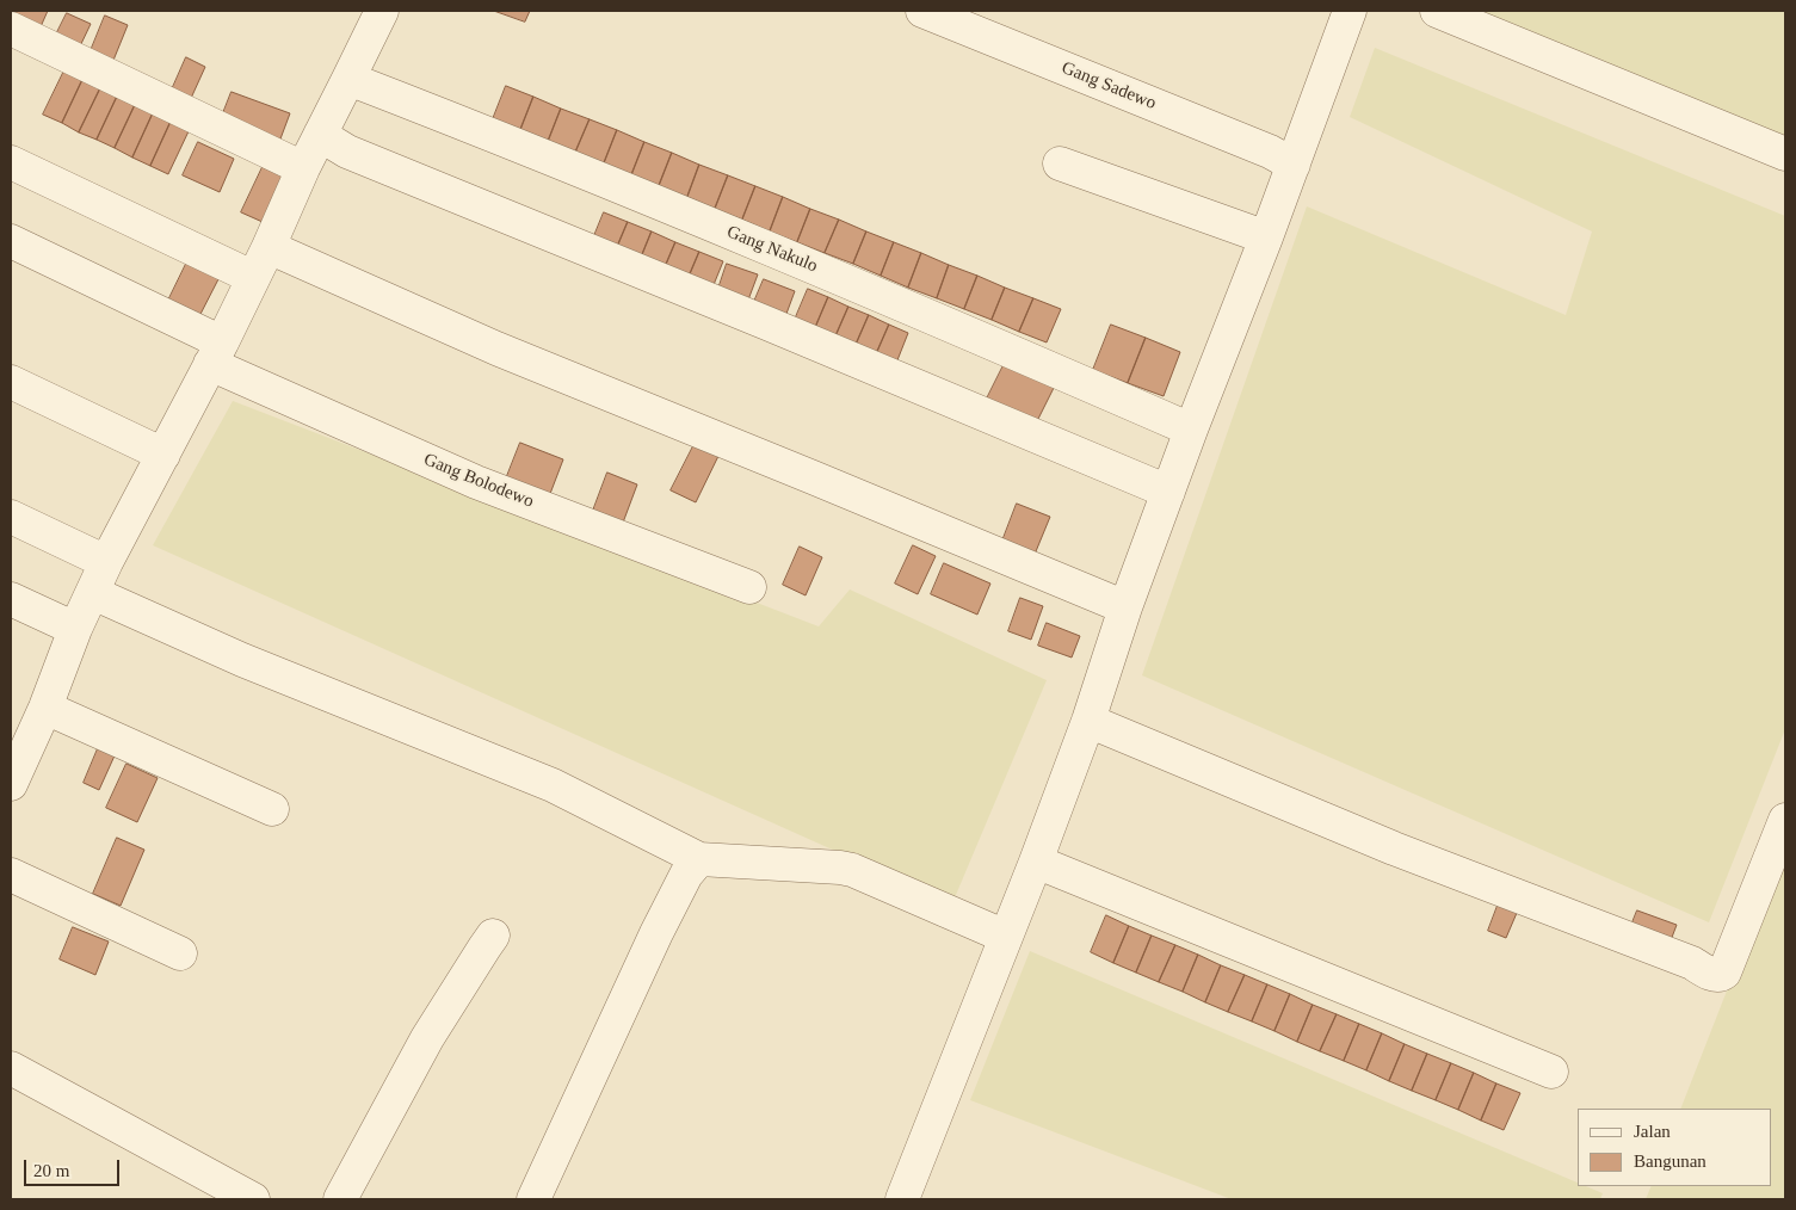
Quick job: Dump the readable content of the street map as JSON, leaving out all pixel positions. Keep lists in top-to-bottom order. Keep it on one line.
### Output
{"streets":{"street":["Gang Sadewo","Gang Nakulo","Gang Bolodewo"]},"legend":["Jalan","Bangunan"],"scale_bar":"20 m"}
